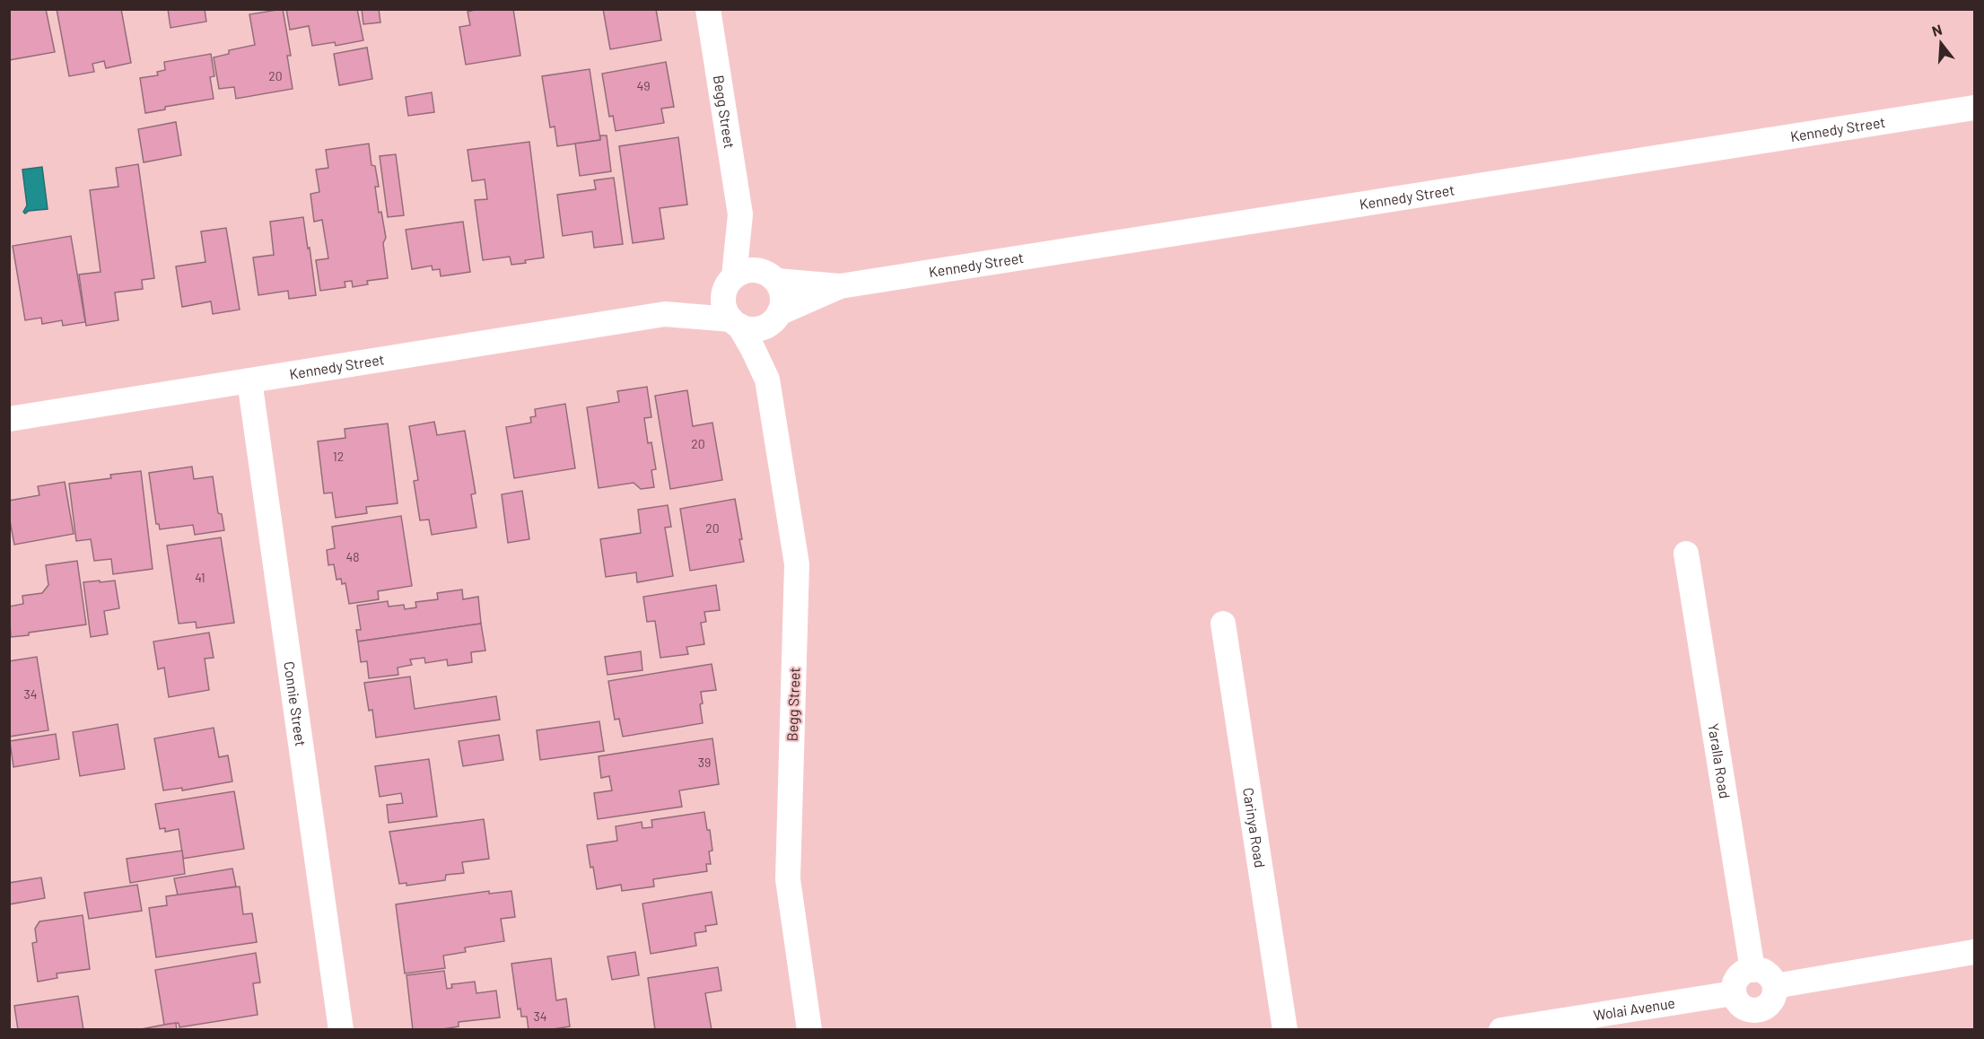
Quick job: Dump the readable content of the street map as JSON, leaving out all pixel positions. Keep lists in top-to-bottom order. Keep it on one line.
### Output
{"streets":{"street":["Begg Street","Kennedy Street","Connie Street","Yaralla Road","Carinya Road","Wolai Avenue"]},"crossings":[["Begg Street","Kennedy Street"],["Kennedy Street","Connie Street"],["Yaralla Road","Wolai Avenue"]],"house_numbers":["20","49","20","12","20","48","41","34","39","34"],"north":"top"}
